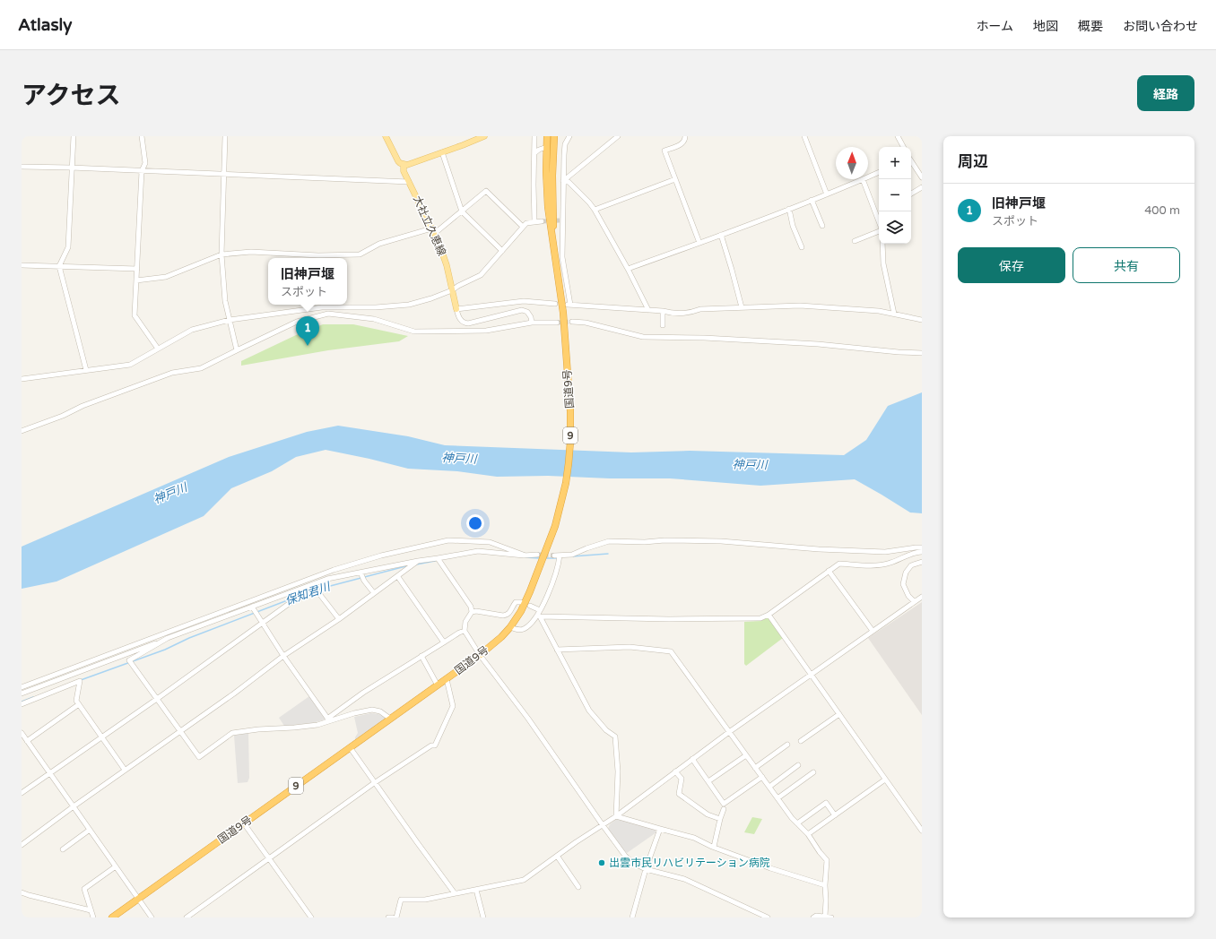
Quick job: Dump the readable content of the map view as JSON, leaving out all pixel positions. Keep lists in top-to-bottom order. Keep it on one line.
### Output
{"streets":{"highway":["国道9号","9"],"main road":["大社立久恵線"]},"water":["神戸川","保知君川"],"places":["出雲市民リハビリテーション病院"],"north":"top","page":{"header":"Atlasly","nav":["ホーム","地図","概要","お問い合わせ"],"title":"アクセス","buttons":["経路",["保存","共有"]],"heading":"周辺","map_buttons":["+","−"],"list":[{"mark":"1","name":"旧神戸堰","note":"スポット","value":"400 m"}],"popup":["旧神戸堰","スポット"],"pins":"1"}}
